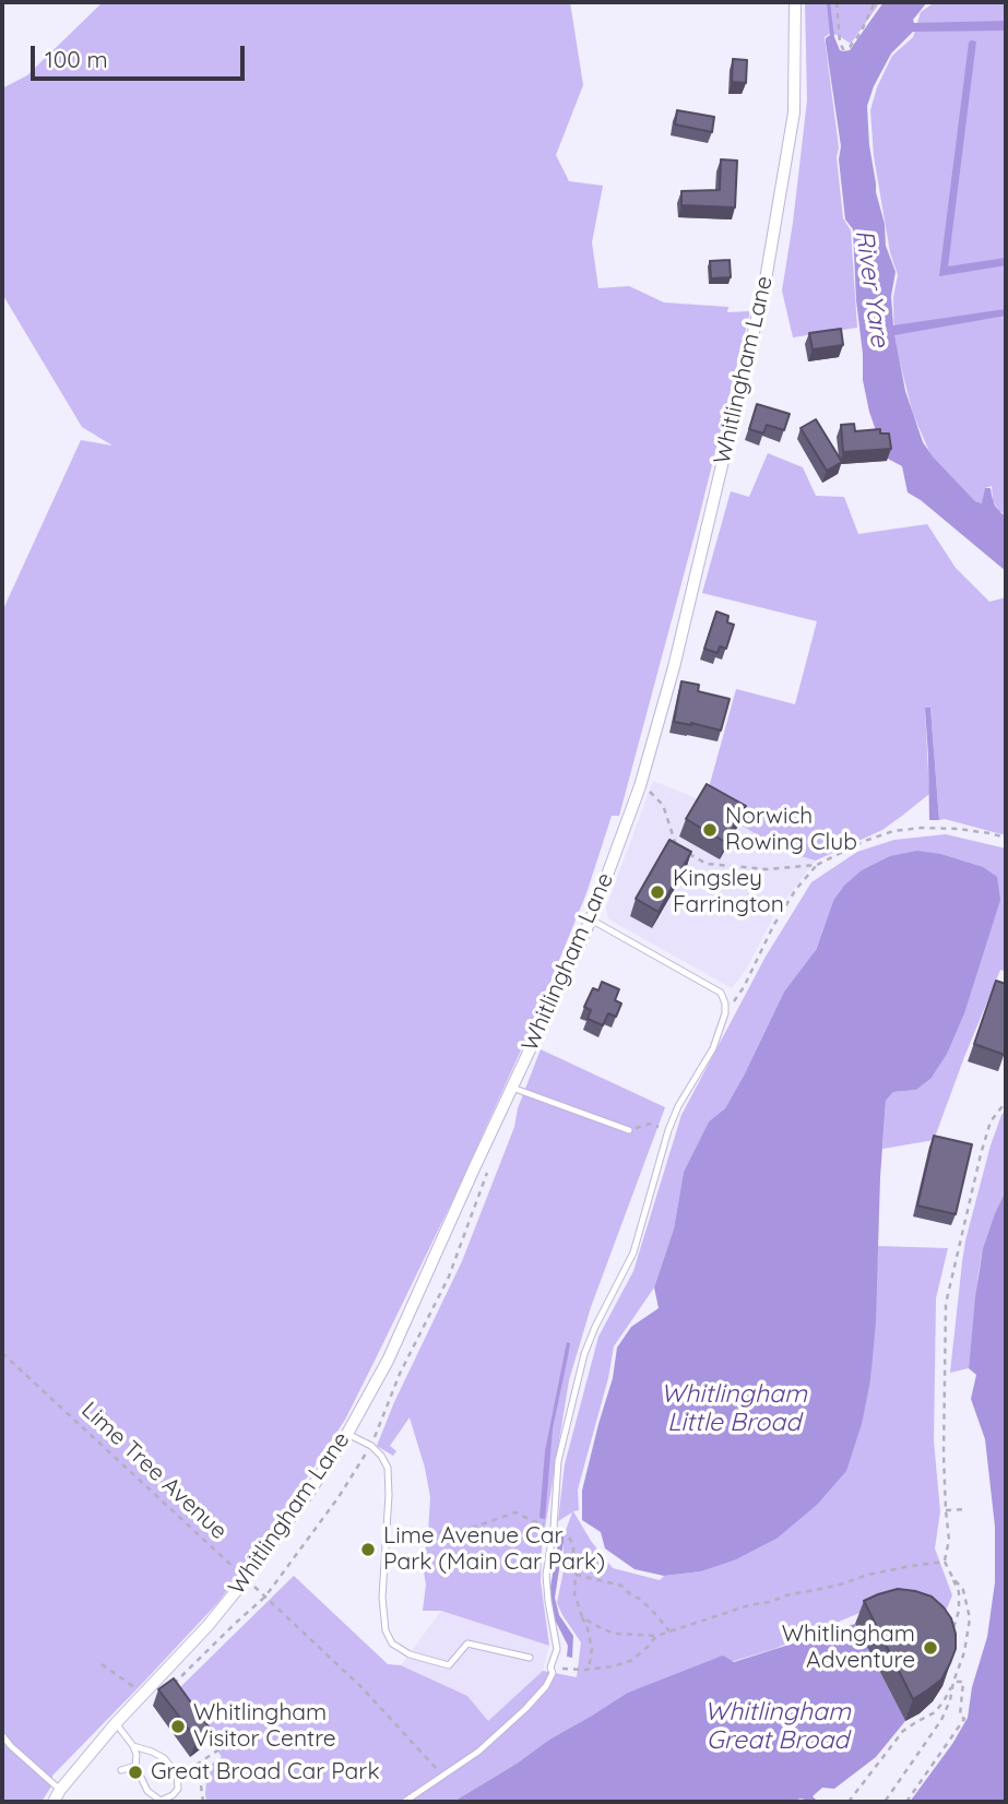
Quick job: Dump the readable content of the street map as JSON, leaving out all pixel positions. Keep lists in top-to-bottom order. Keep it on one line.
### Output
{"streets":{"street":["Whitlingham Lane"],"path":["Lime Tree Avenue"]},"crossings":[["Whitlingham Lane","Lime Tree Avenue"]],"water":["River Yare","Whitlingham Little Broad","Whitlingham Great Broad"],"places":["Norwich Rowing Club","Kingsley Farrington","Lime Avenue Car Park (Main Car Park)","Whitlingham Adventure","Whitlingham Visitor Centre","Great Broad Car Park"],"scale_bar":"100 m"}
